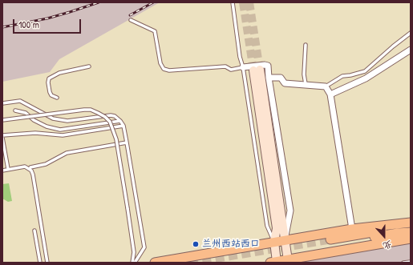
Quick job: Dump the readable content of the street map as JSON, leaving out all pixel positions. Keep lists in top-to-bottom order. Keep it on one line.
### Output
{"places":["兰州西站西口"],"scale_bar":"100 m","north":"bottom"}
